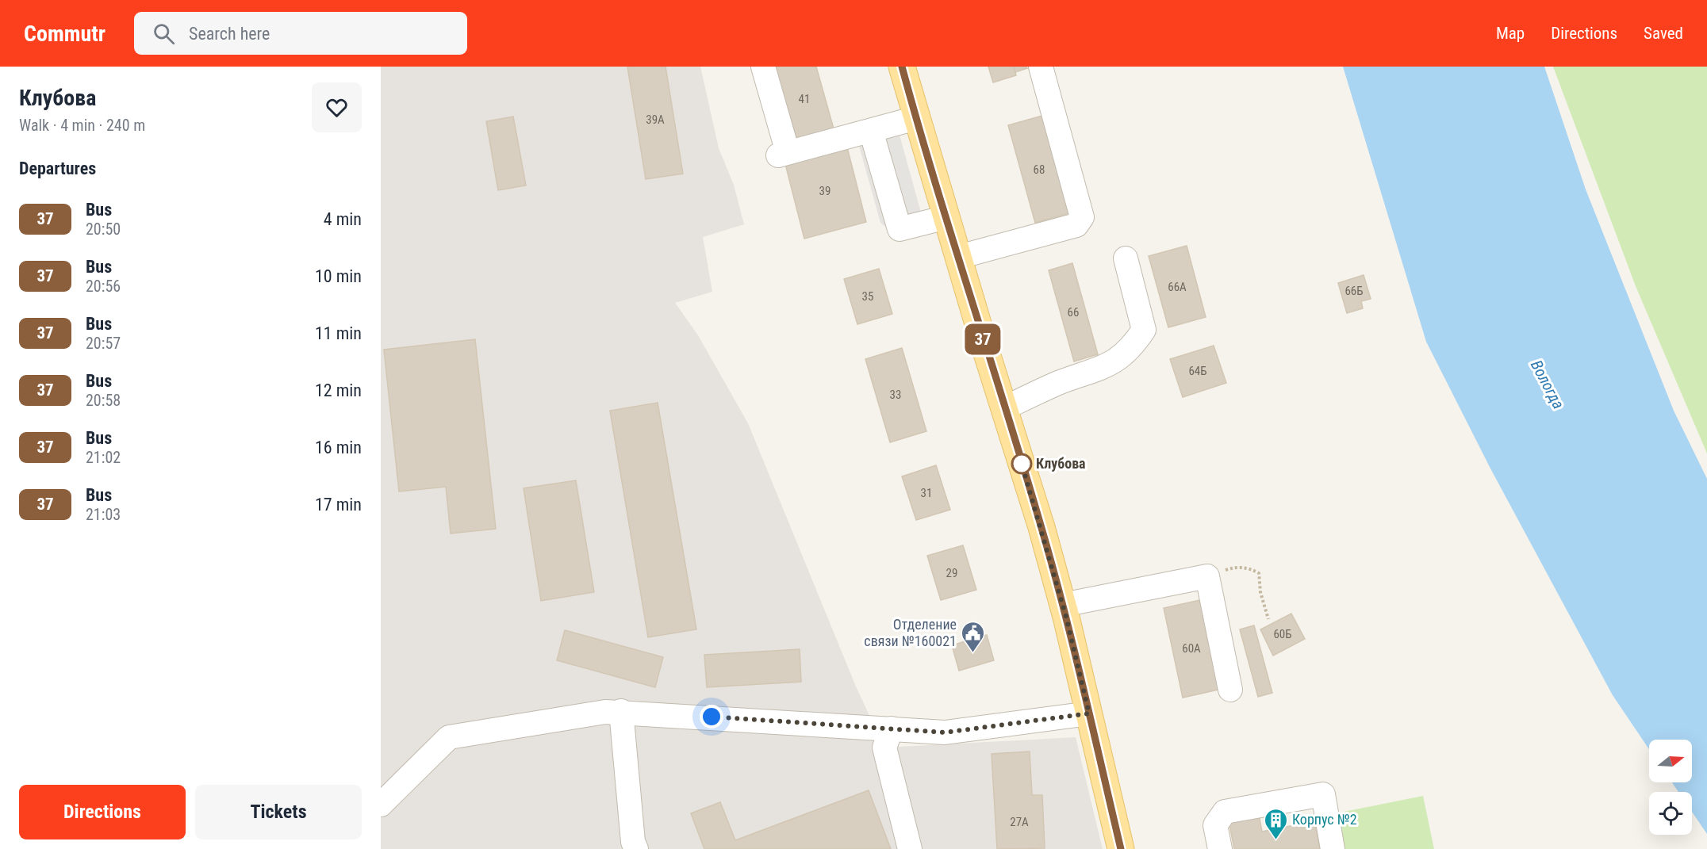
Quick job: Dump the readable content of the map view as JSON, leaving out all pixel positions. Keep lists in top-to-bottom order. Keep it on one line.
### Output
{"water":["Вологда"],"places":{"other":["Клубова"],"public building":["Отделение связи №160021"],"building":["Корпус №2"]},"lines":["bus line 37"],"house_numbers":["41","39А","68","39","66А","66Б","35","66","64Б","33","31","29","60Б","60А","27А"],"north":"right","page":{"header":"Commutr","search":"Search here","nav":["Map","Directions","Saved"],"heading":[["Клубова","Walk · 4 min · 240 m"],"Departures"],"on_map":"37","list":[{"mark":"37","name":"Bus","note":"20:50","value":"4 min"},{"mark":"37","name":"Bus","note":"20:56","value":"10 min"},{"mark":"37","name":"Bus","note":"20:57","value":"11 min"},{"mark":"37","name":"Bus","note":"20:58","value":"12 min"},{"mark":"37","name":"Bus","note":"21:02","value":"16 min"},{"mark":"37","name":"Bus","note":"21:03","value":"17 min"}],"buttons":["Directions","Tickets"]}}
